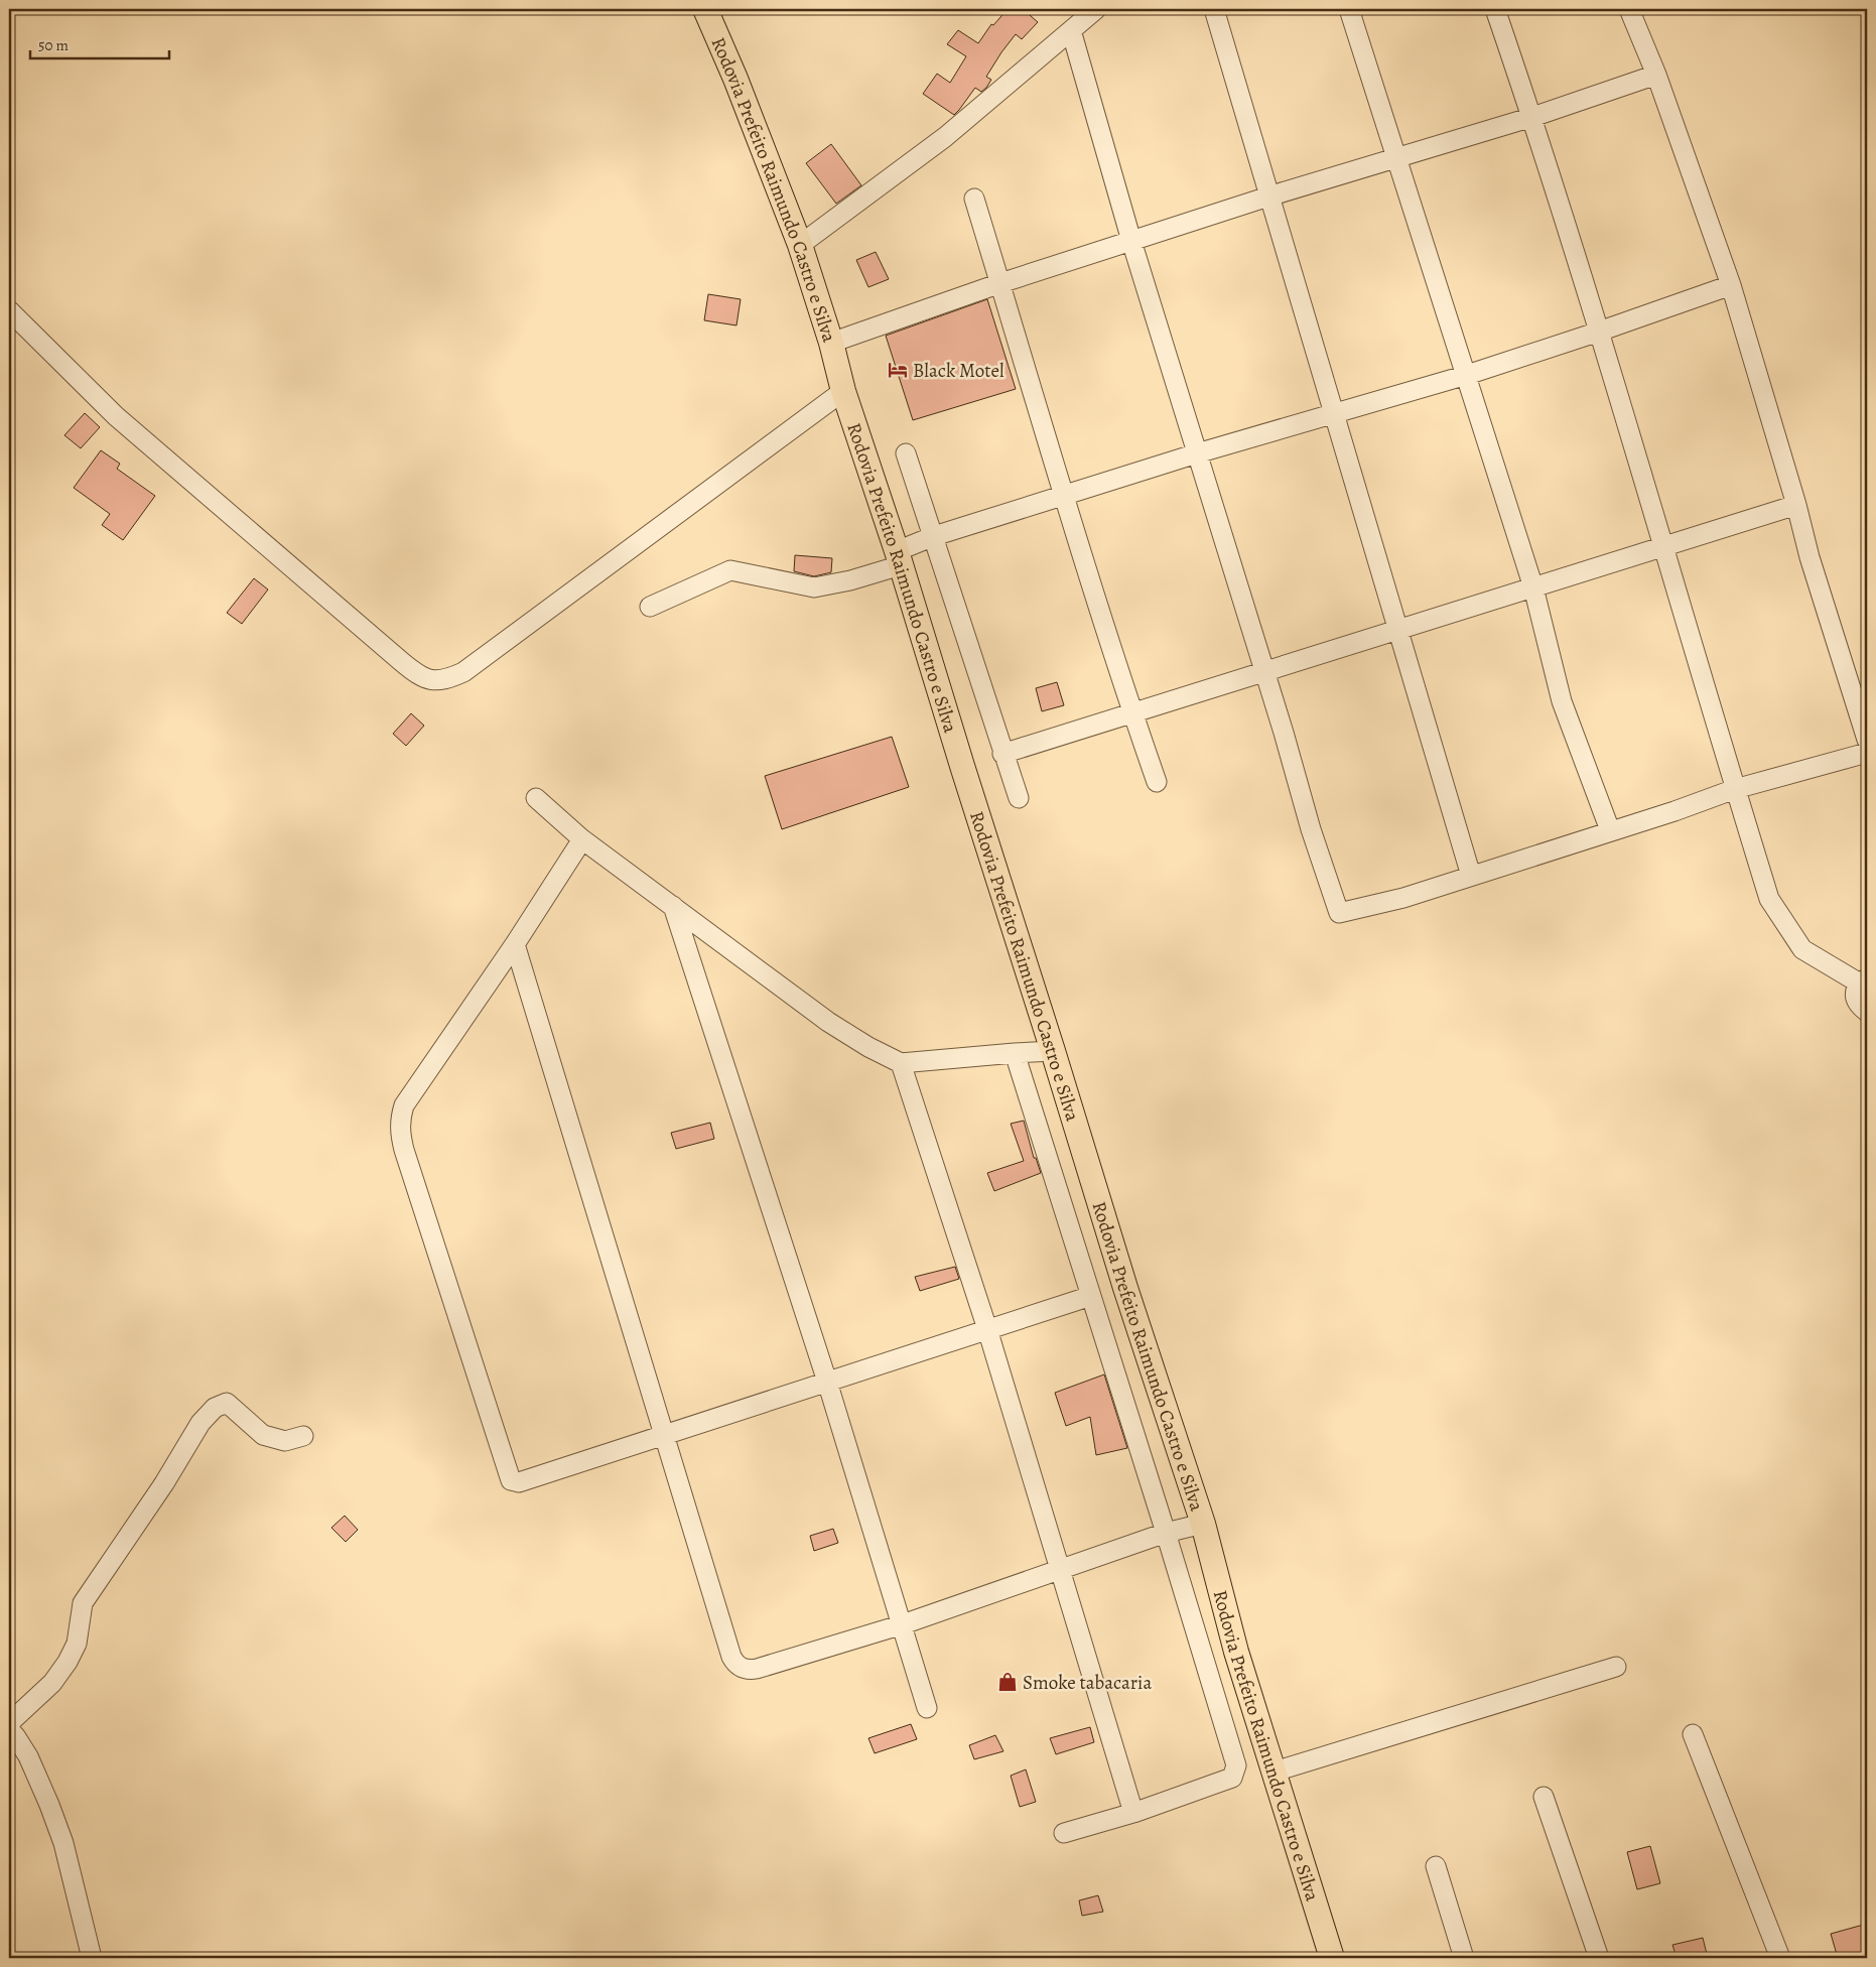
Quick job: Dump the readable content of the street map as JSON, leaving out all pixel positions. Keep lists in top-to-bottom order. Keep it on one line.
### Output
{"streets":{"main road":["Rodovia Prefeito Raimundo Castro e Silva"]},"places":{"hotel":["Black Motel"],"shop":["Smoke tabacaria"]},"scale_bar":"50 m"}
